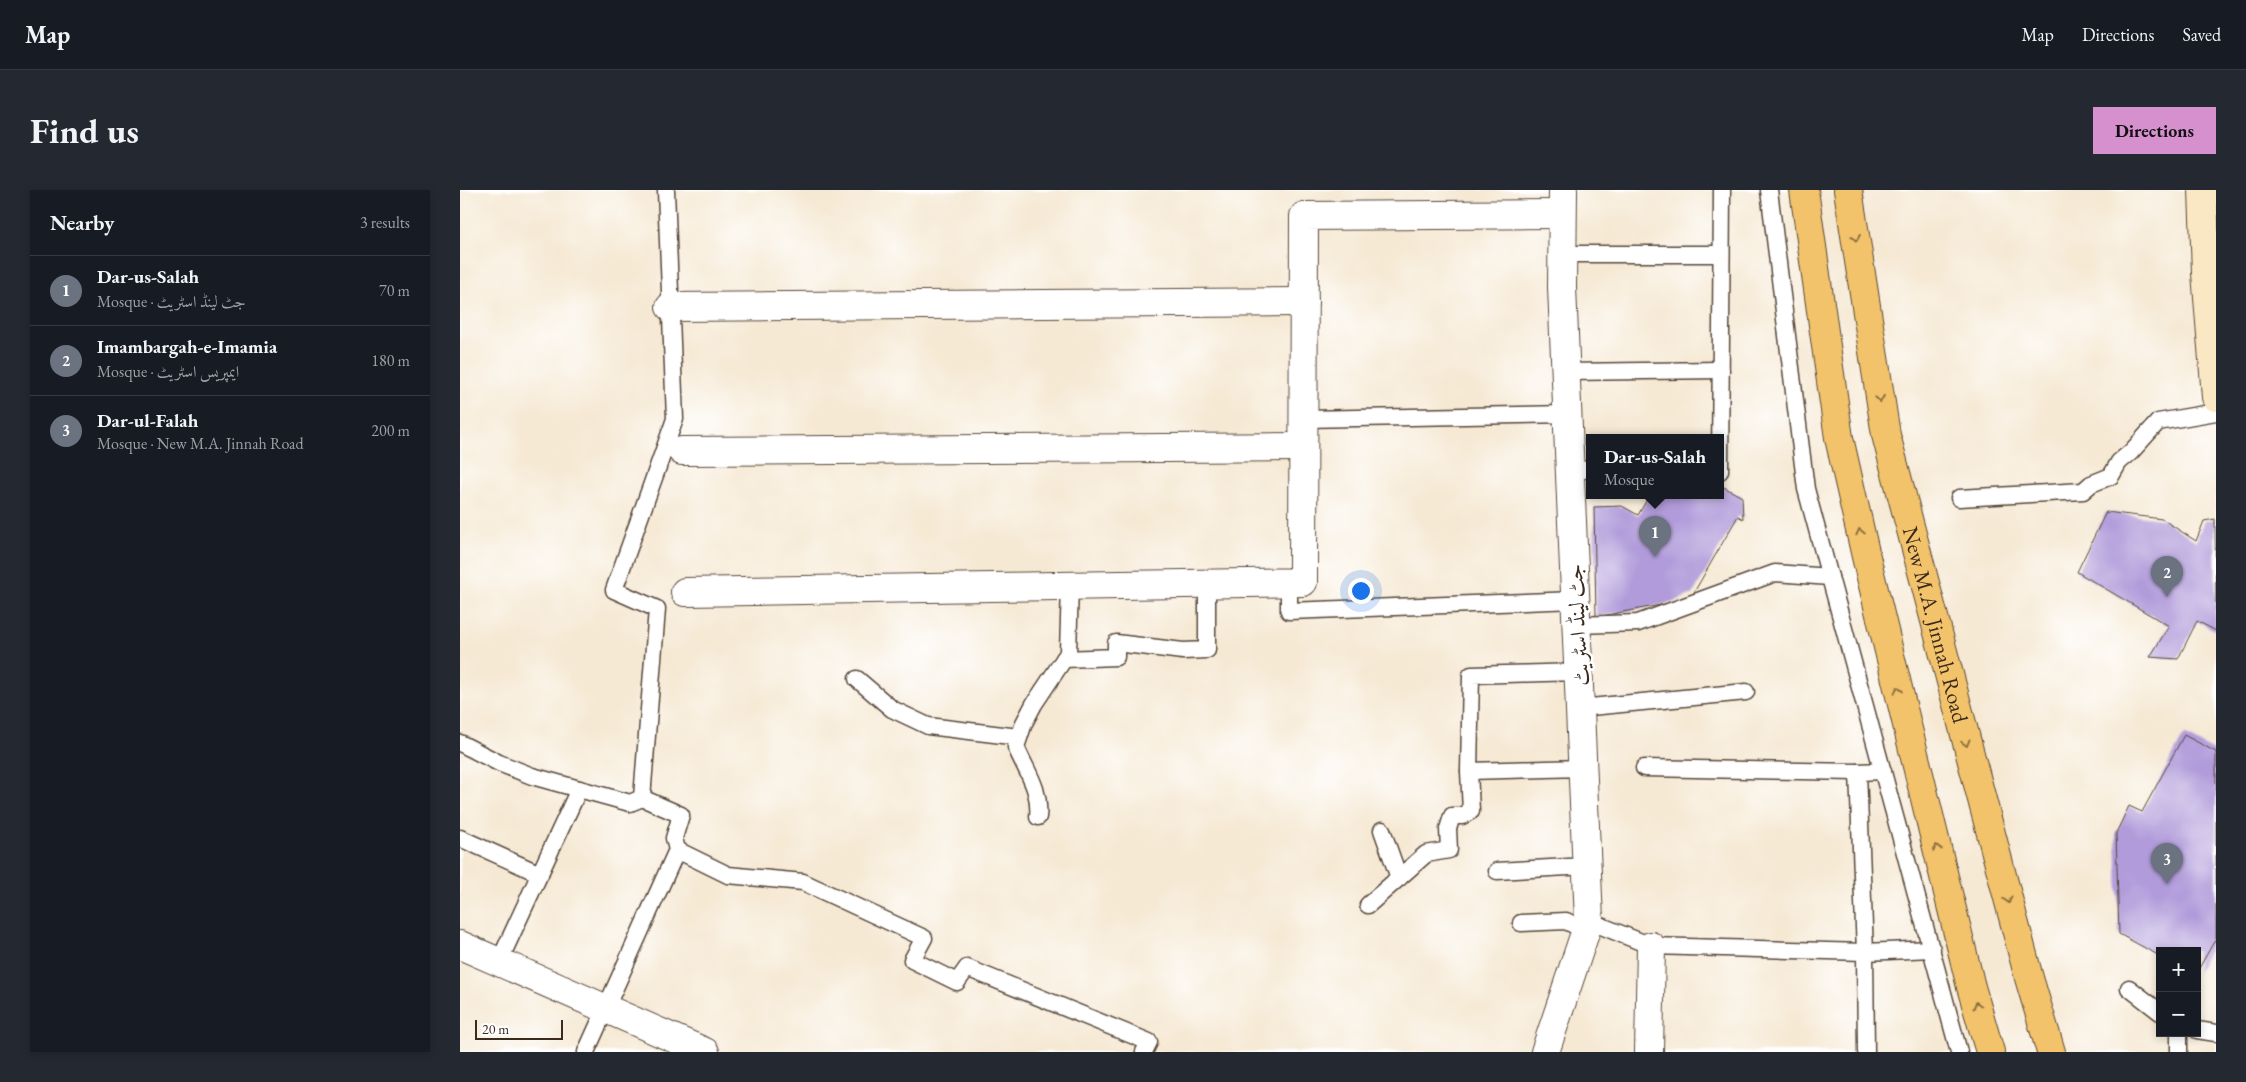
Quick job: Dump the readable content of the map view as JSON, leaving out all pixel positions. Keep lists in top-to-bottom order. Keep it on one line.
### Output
{"streets":{"main road":["New M.A. Jinnah Road"],"street":["جٹ لینڈ اسٹریٹ"]},"scale_bar":"20 m","page":{"header":"Map","nav":["Map","Directions","Saved"],"buttons":"Directions","title":"Find us","heading":["Nearby","3 results"],"list":[{"mark":"1","name":"Dar-us-Salah","note":"Mosque · جٹ لینڈ اسٹریٹ","value":"70 m"},{"mark":"2","name":"Imambargah-e-Imamia","note":"Mosque · ایمپریس اسٹریٹ","value":"180 m"},{"mark":"3","name":"Dar-ul-Falah","note":"Mosque · New M.A. Jinnah Road","value":"200 m"}],"popup":["Dar-us-Salah","Mosque"],"pins":["1","2","3"],"map_buttons":["+","−"],"scale":"20 m"}}
